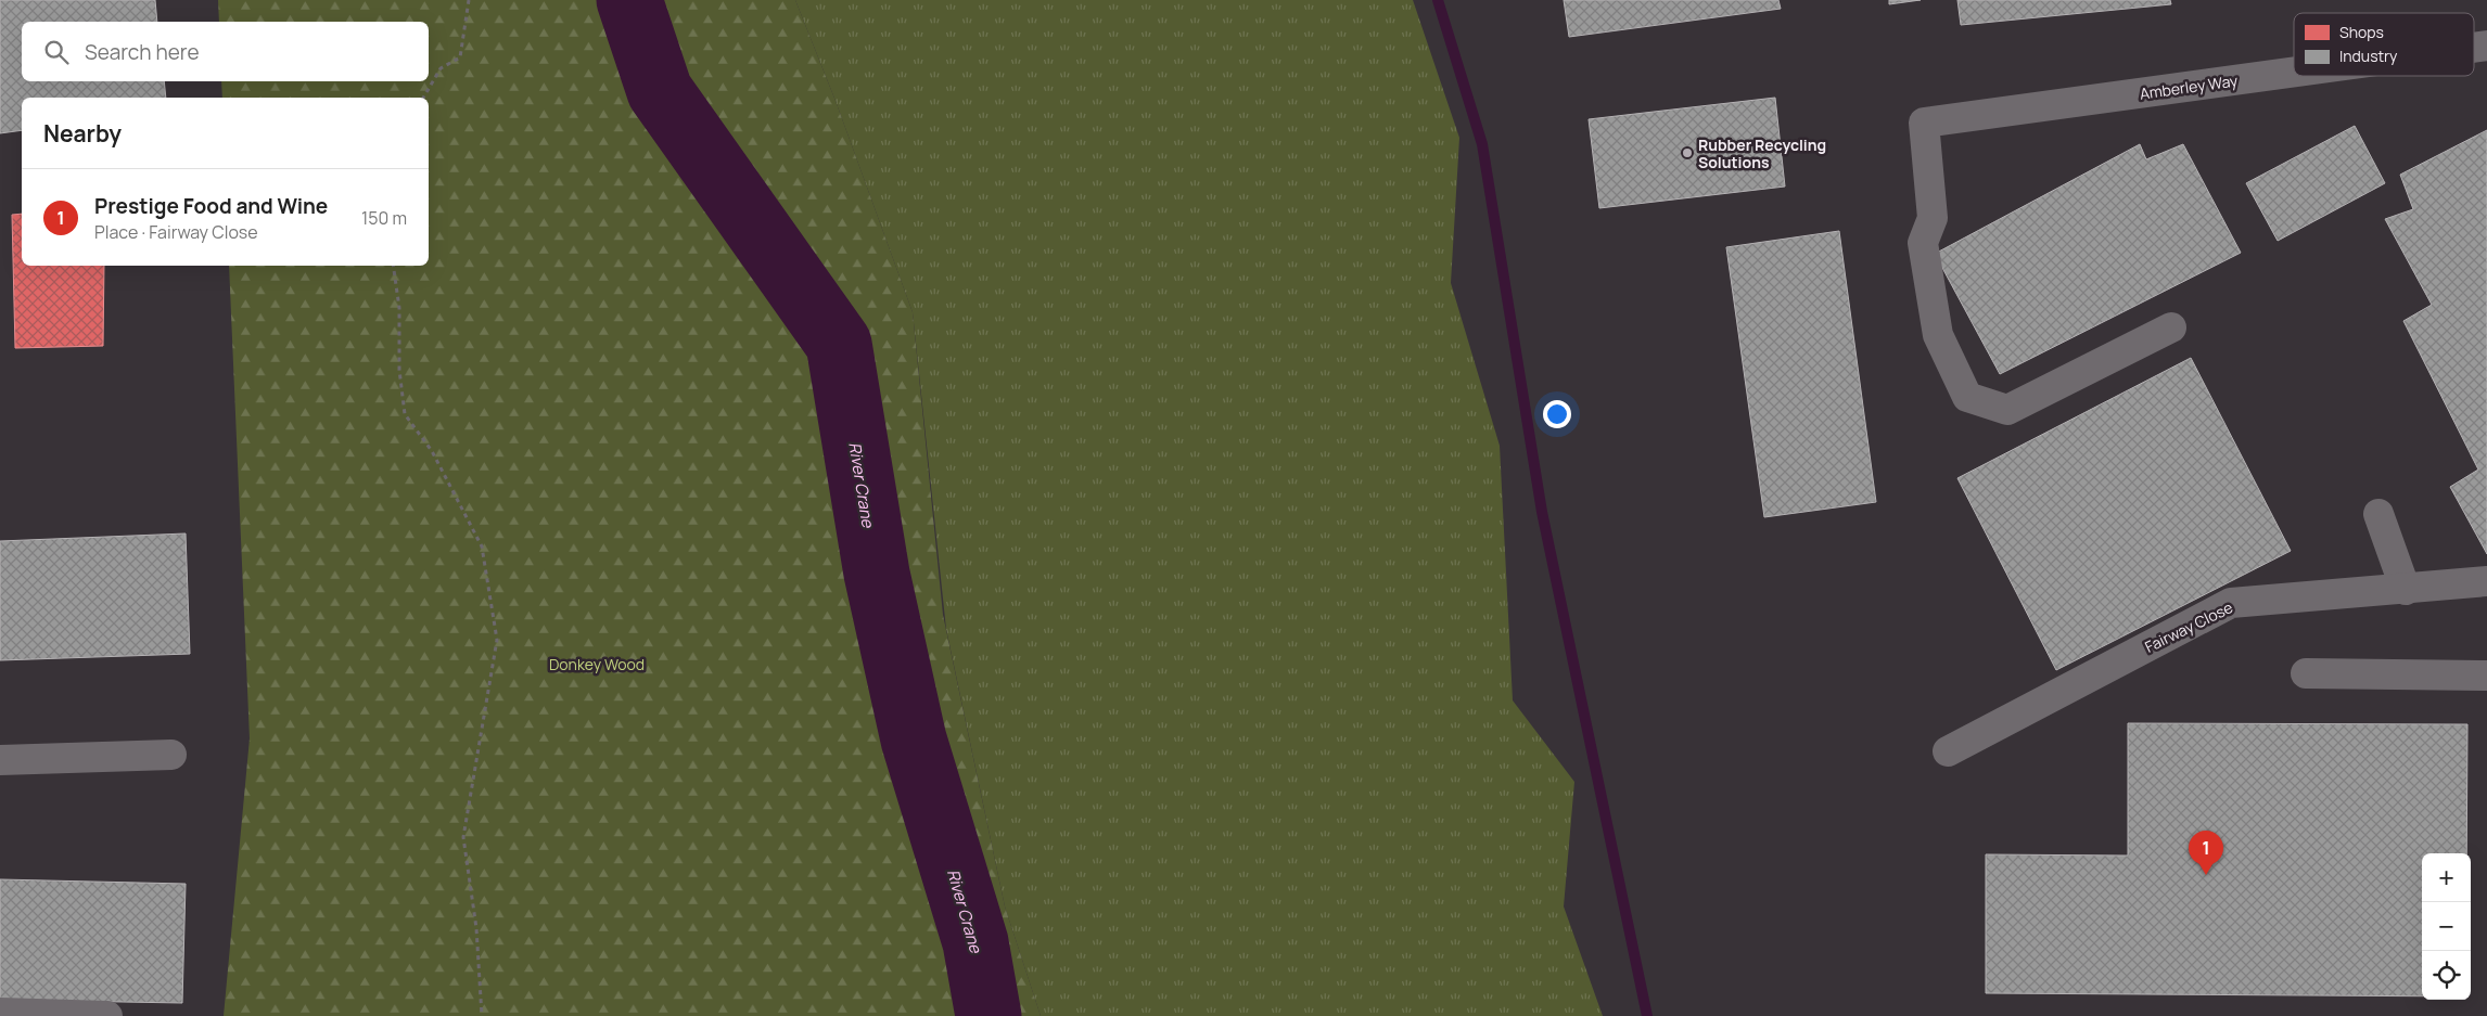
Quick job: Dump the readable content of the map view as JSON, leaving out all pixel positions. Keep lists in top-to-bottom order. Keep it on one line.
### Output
{"streets":{"street":["Amberley Way","Fairway Close"]},"water":["River Crane"],"parks":["Donkey Wood"],"places":["Rubber Recycling Solutions"],"legend":["Shops","Industry"],"page":{"search":"Search here","heading":"Nearby","list":[{"mark":"1","name":"Prestige Food and Wine","note":"Place · Fairway Close","value":"150 m"}],"pins":"1","map_buttons":["+","−"]}}
